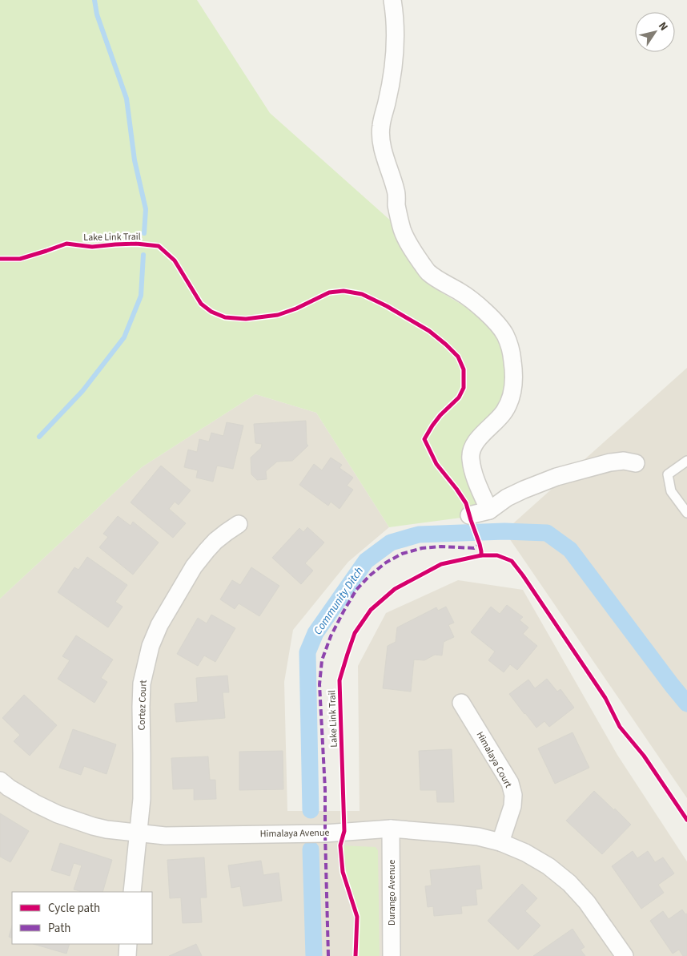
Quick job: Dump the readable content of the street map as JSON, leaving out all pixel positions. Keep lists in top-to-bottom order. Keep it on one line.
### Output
{"streets":{"street":["Cortez Court","Himalaya Court","Himalaya Avenue","Durango Avenue"],"cycle path":["Lake Link Trail"]},"crossings":[["Cortez Court","Himalaya Avenue"],["Himalaya Court","Himalaya Avenue"],["Himalaya Avenue","Durango Avenue"]],"water":["Community Ditch"],"legend":["Cycle path","Path"],"north":"top right"}
